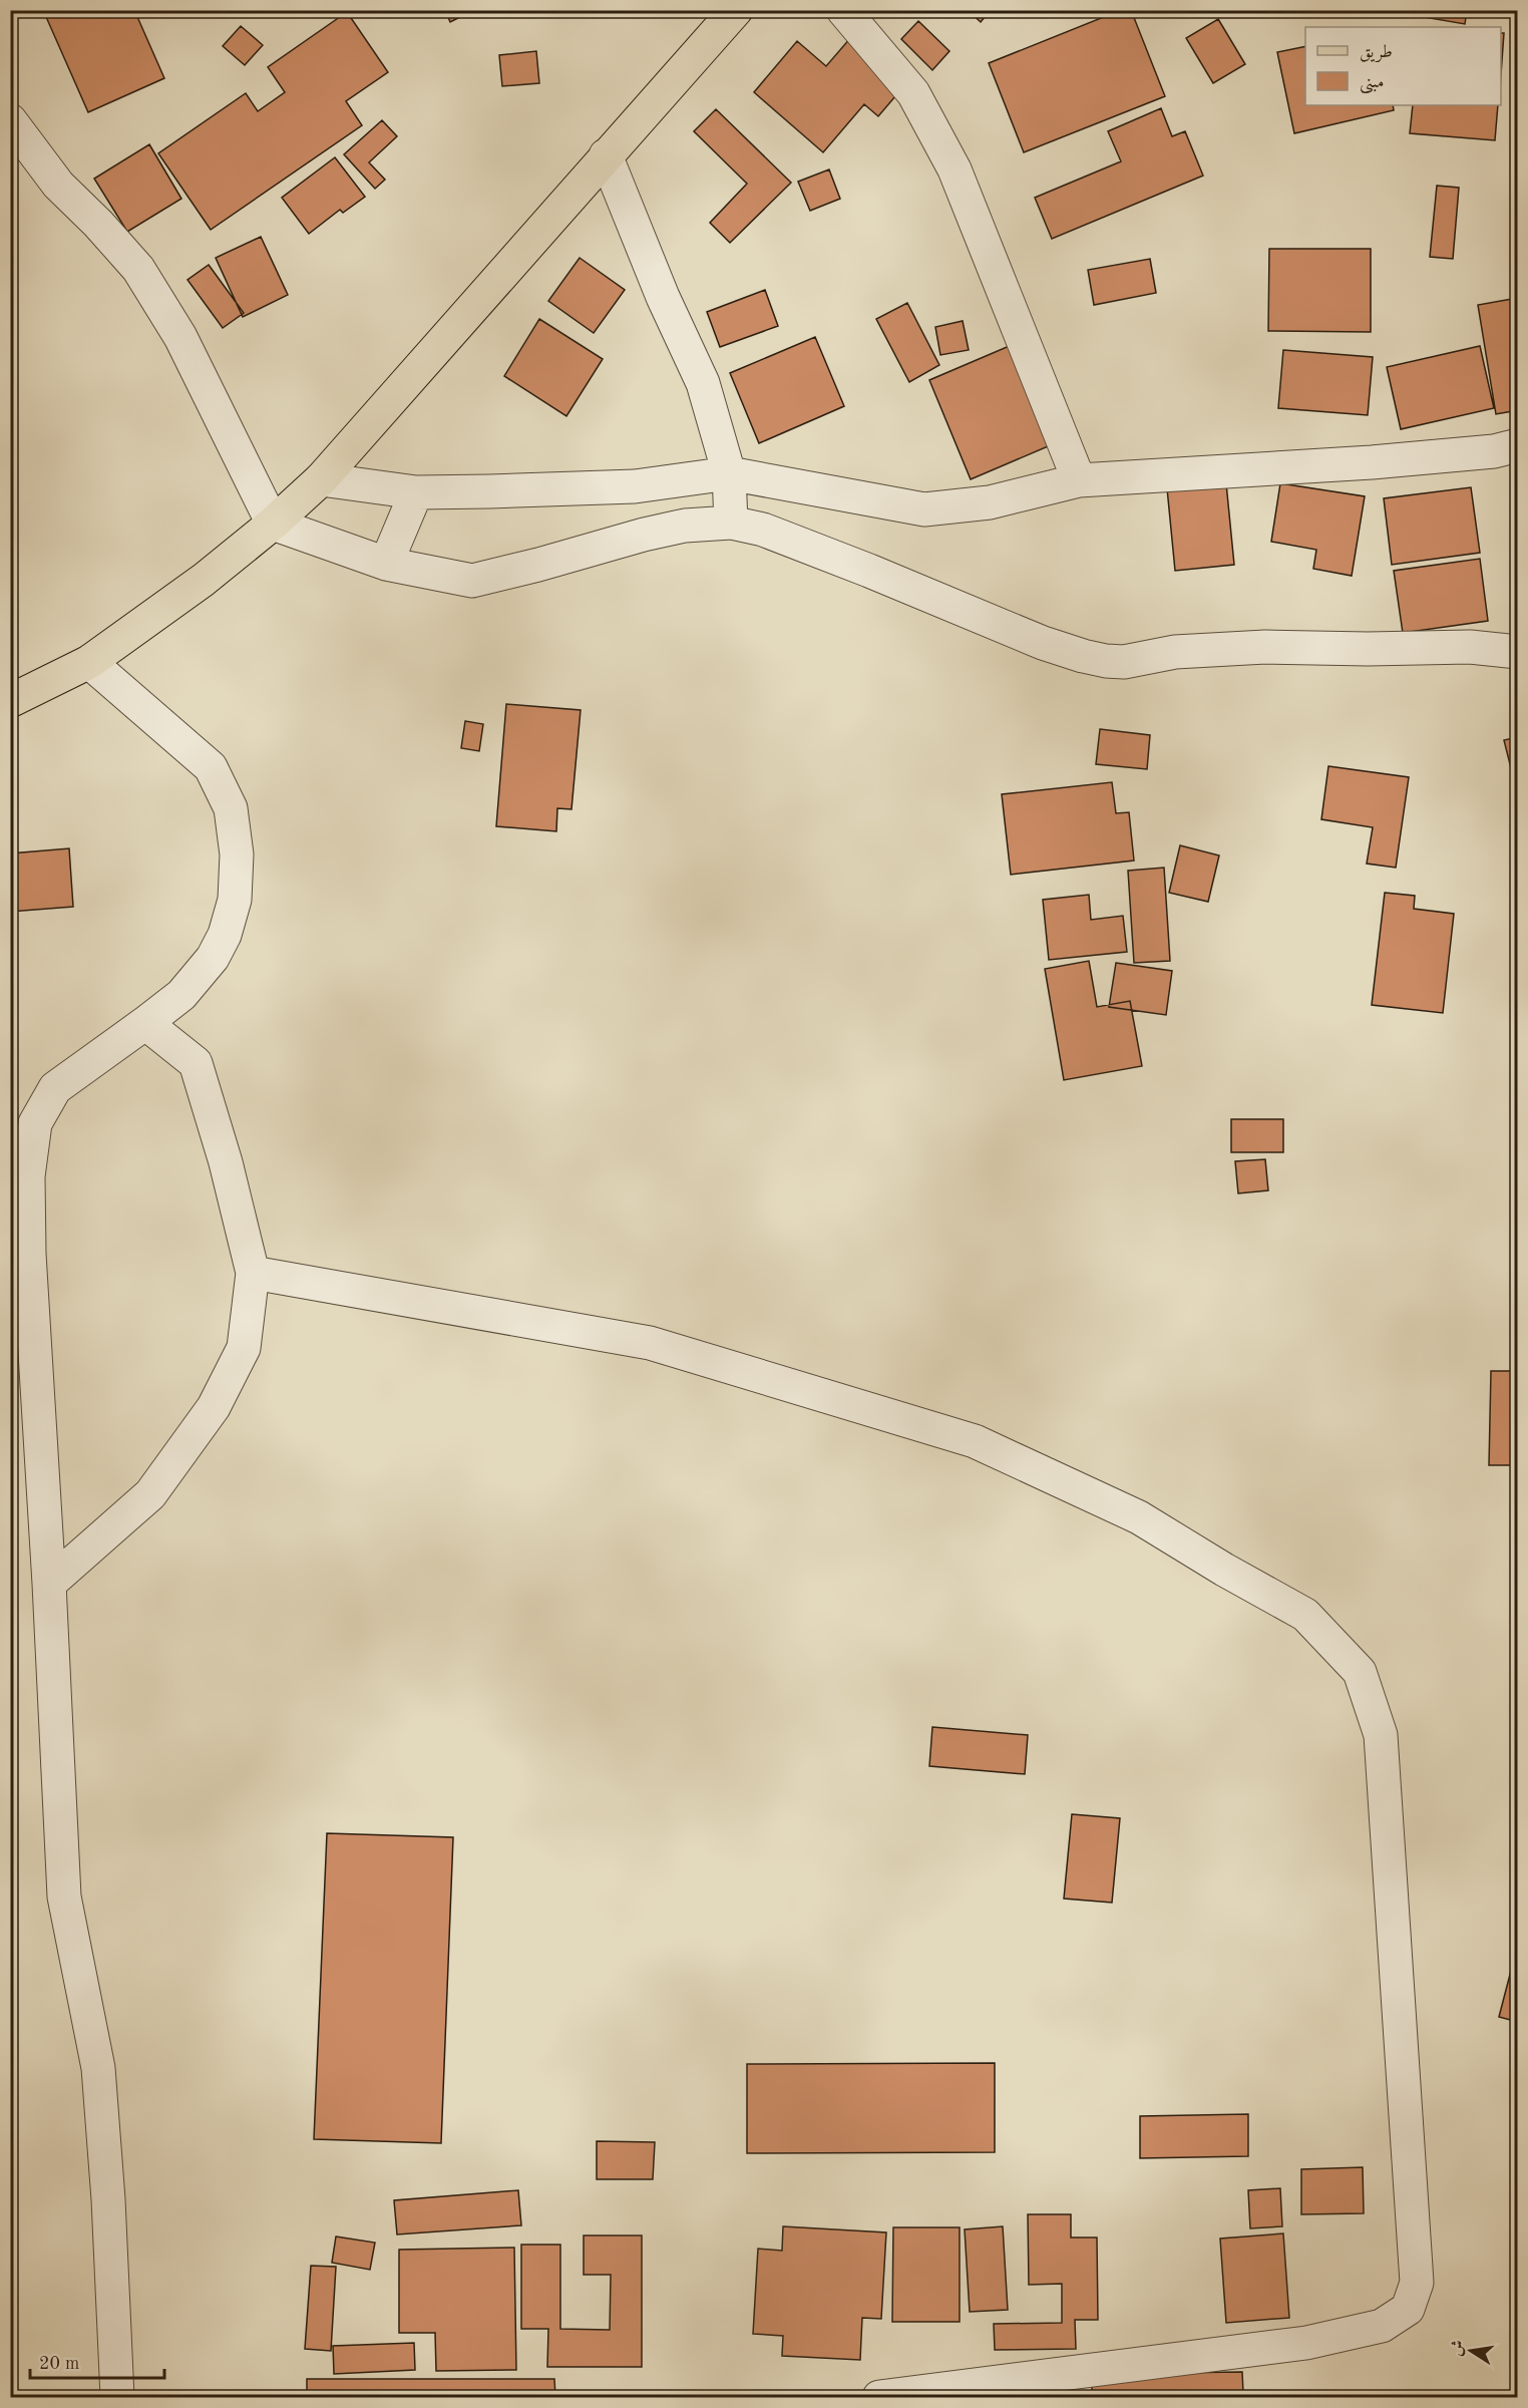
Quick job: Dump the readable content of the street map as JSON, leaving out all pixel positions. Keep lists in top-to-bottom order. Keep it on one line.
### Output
{"legend":["طريق","مبنى"],"scale_bar":"20 m","north":"left"}
